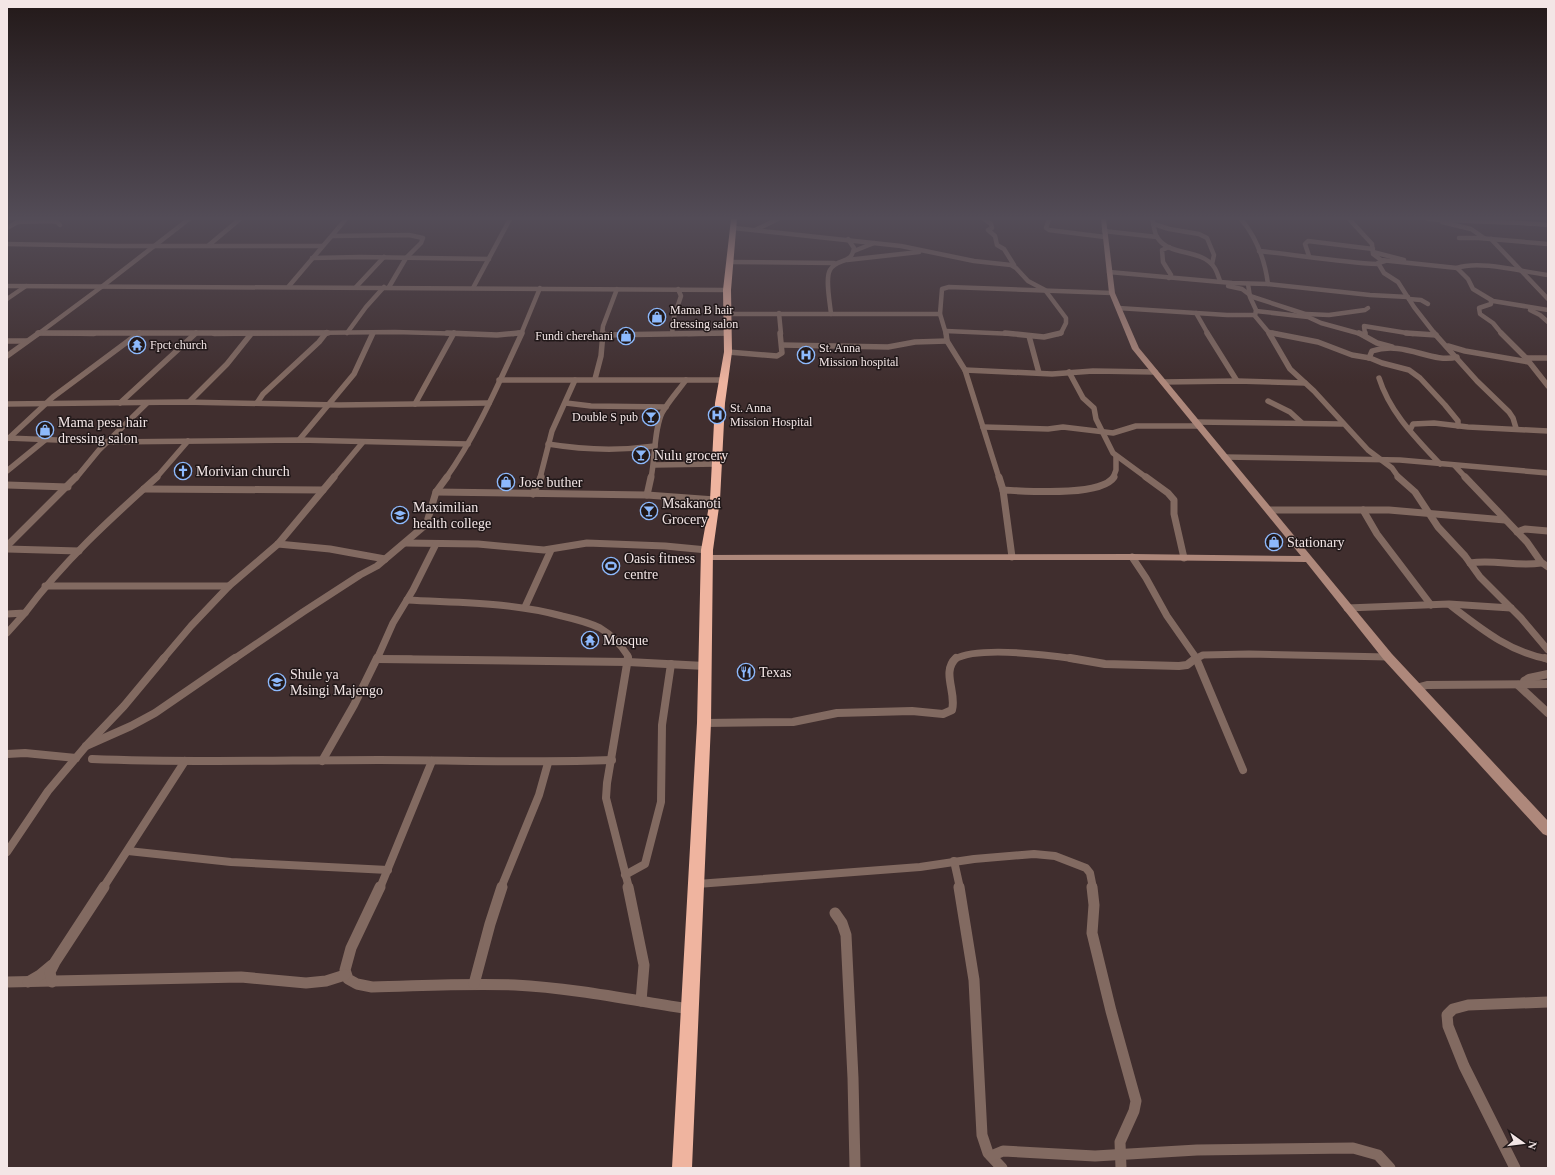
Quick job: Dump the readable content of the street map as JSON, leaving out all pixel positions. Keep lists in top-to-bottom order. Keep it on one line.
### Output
{"places":{"shop":["Mama B hair dressing salon","Fundi cherehani","Mama pesa hair dressing salon","Jose buther","Stationary"],"temple":["Fpct church","Mosque"],"hospital":["St. Anna Mission hospital","St. Anna Mission Hospital"],"bar":["Double S pub","Nulu grocery","Msakanoti Grocery"],"church":["Morivian church"],"school or university":["Maximilian health college","Shule ya Msingi Majengo"],"sports":["Oasis fitness centre"],"restaurant":["Texas"]},"north":"right"}
